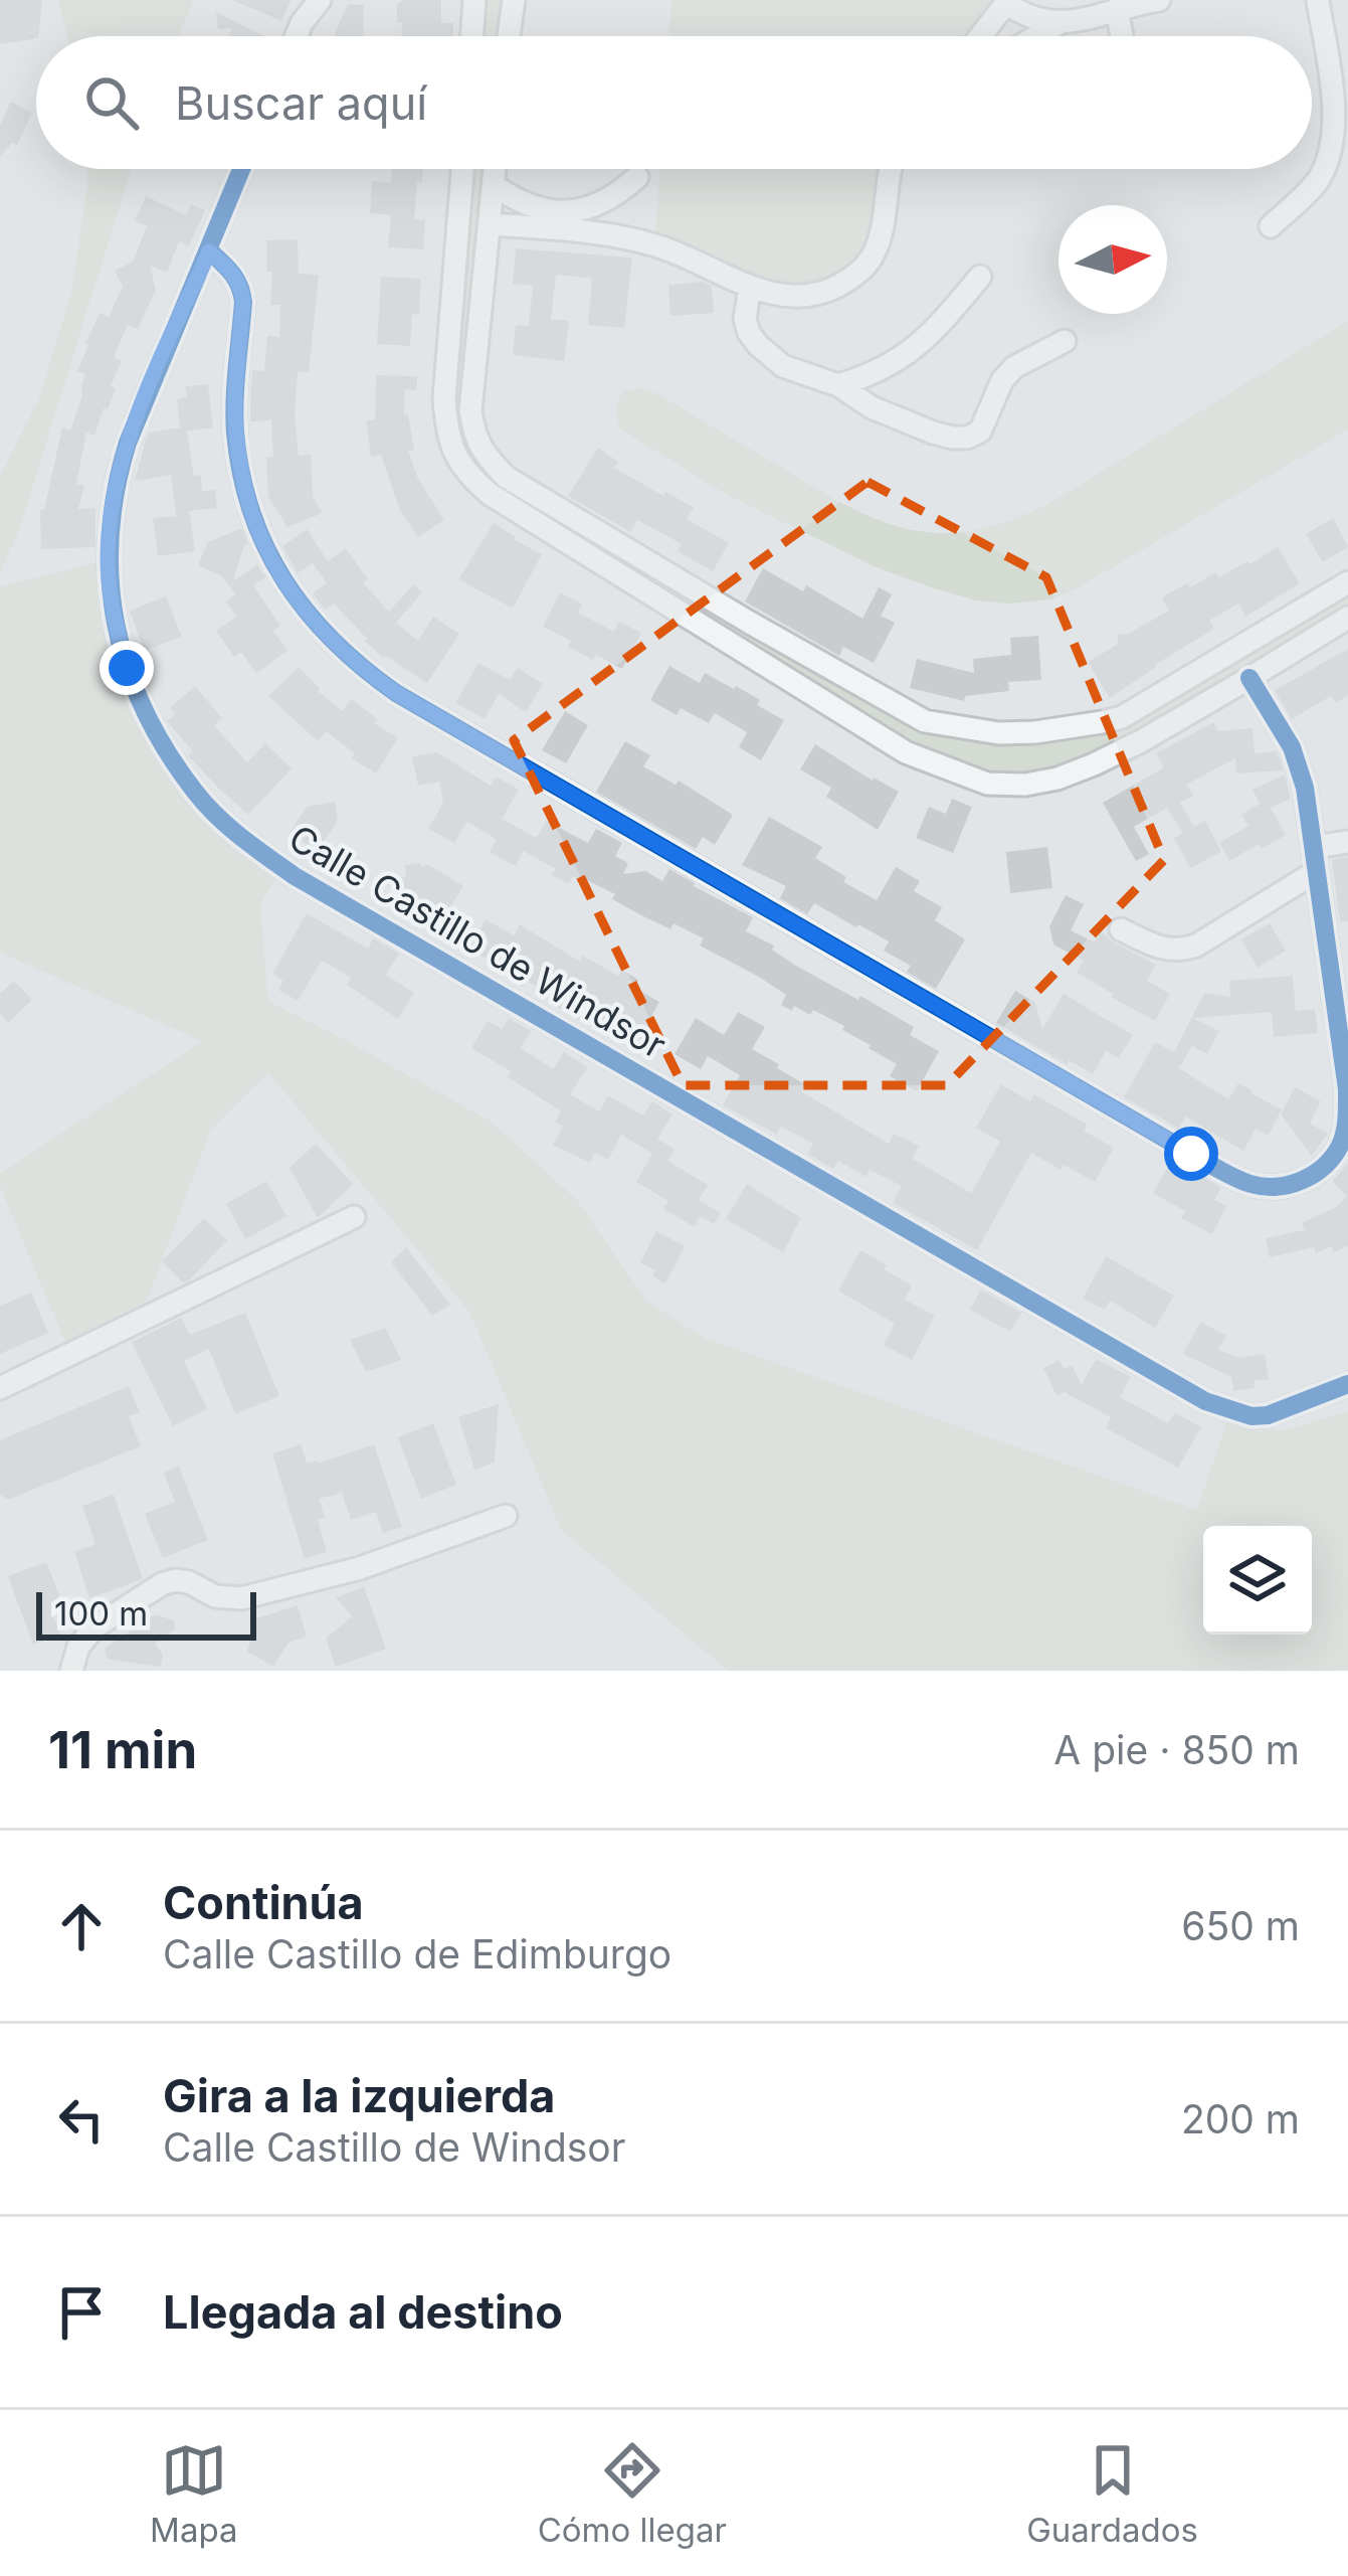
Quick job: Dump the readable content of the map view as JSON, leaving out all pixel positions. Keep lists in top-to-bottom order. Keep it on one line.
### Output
{"streets":{"street":["Calle Castillo de Windsor"]},"scale_bar":"100 m","north":"right","page":{"search":"Buscar aquí","scale":"100 m","heading":["11 min","A pie · 850 m"],"list":[["Continúa","Calle Castillo de Edimburgo","650 m"],["Gira a la izquierda","Calle Castillo de Windsor","200 m"],"Llegada al destino"],"nav":["Mapa","Cómo llegar","Guardados"]}}
